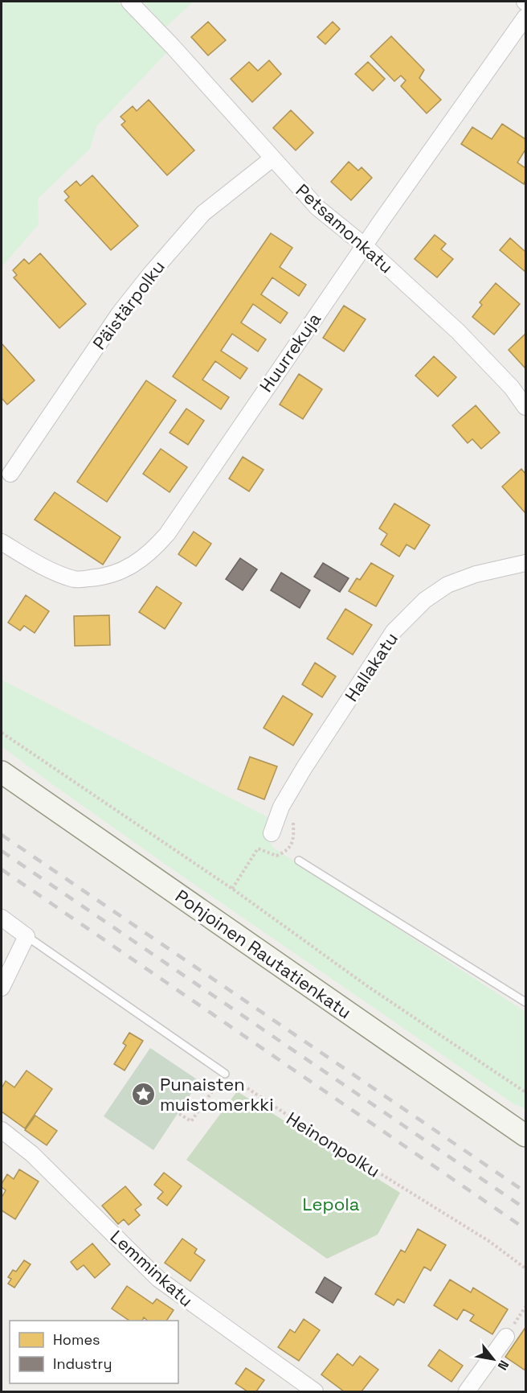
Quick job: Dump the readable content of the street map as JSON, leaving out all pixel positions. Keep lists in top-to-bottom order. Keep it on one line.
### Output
{"streets":{"street":["Petsamonkatu","Päistärpolku","Huurrekuja","Hallakatu","Pohjoinen Rautatienkatu","Lemminkatu"],"path":["Heinonpolku"]},"crossings":[["Petsamonkatu","Päistärpolku"],["Petsamonkatu","Huurrekuja"]],"parks":["Lepola"],"places":{"place":["Punaisten muistomerkki"]},"legend":["Homes","Industry"],"north":"bottom right"}
